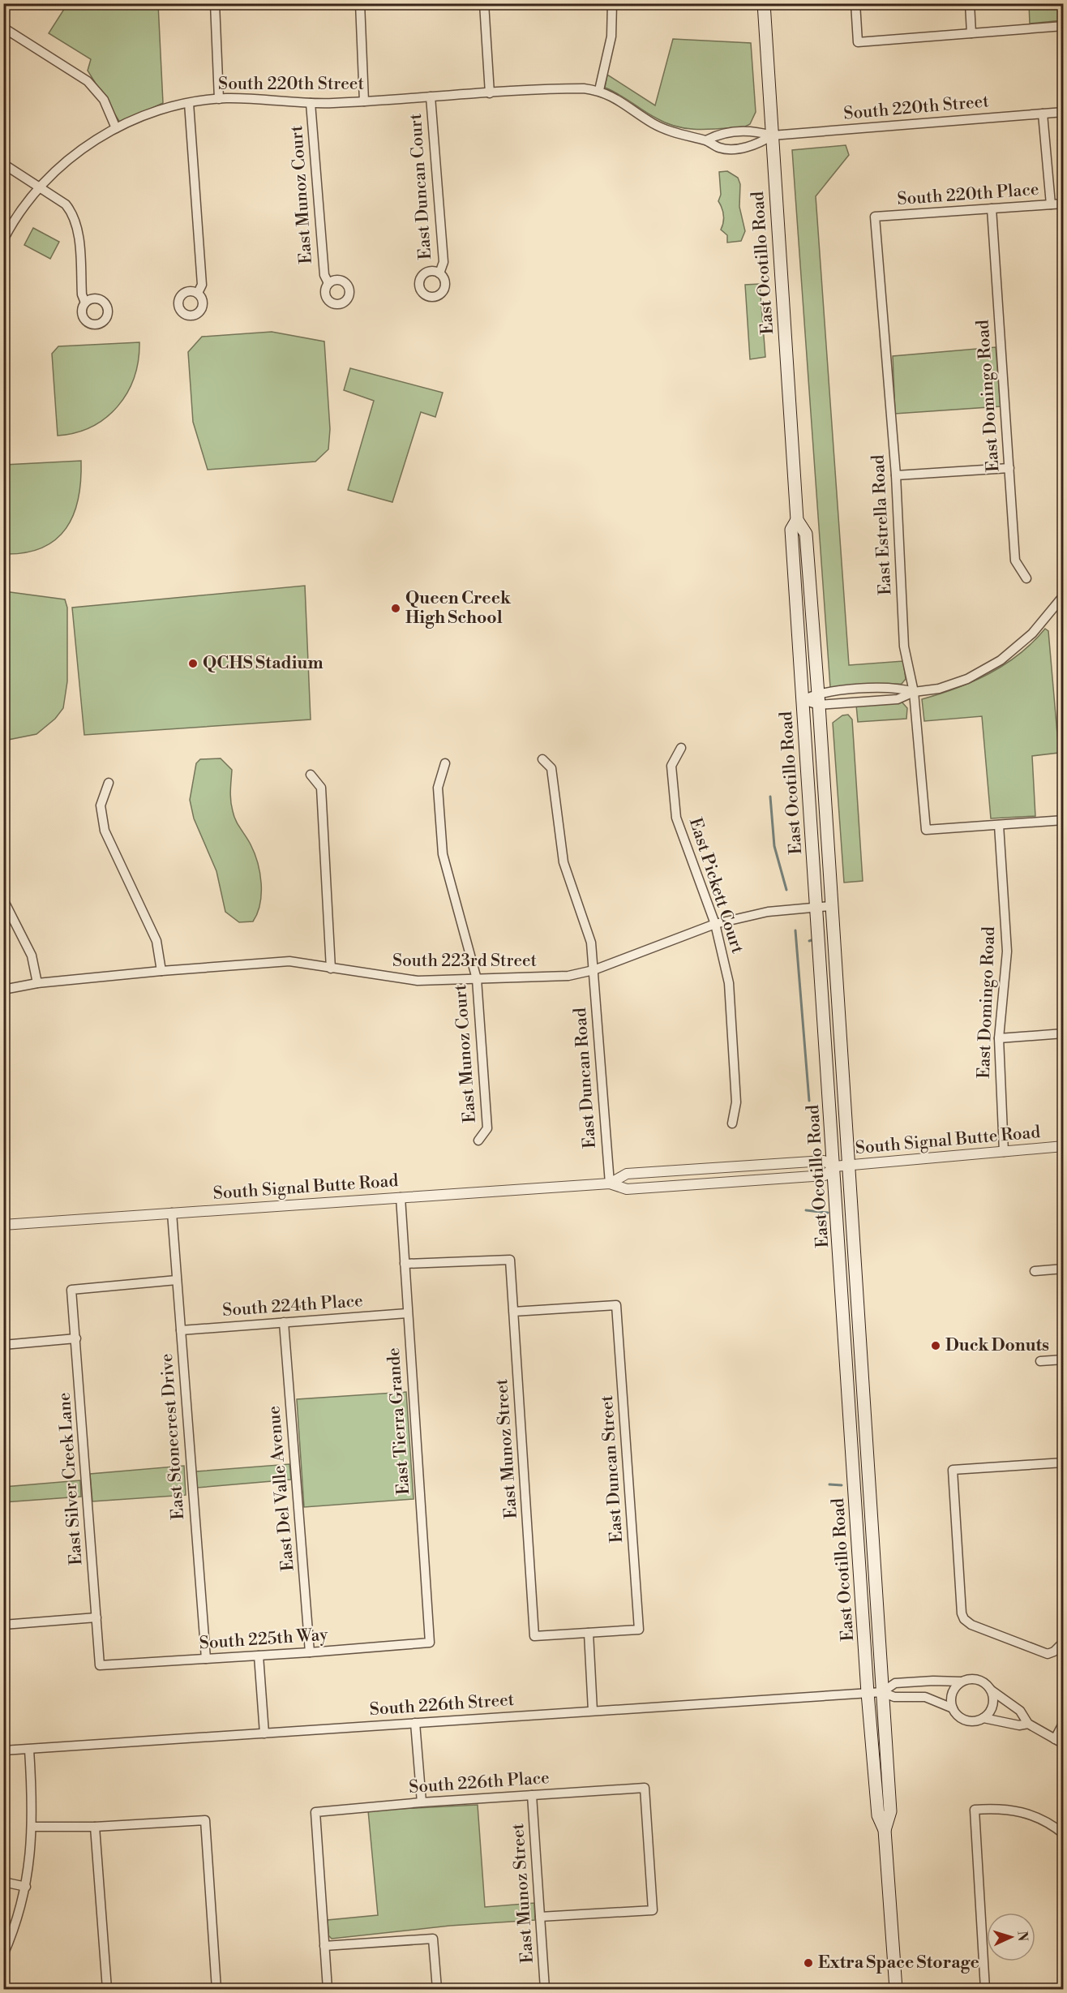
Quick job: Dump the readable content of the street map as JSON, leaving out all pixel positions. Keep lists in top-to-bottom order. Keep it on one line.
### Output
{"streets":{"main road":["East Ocotillo Road"],"street":["South 220th Street","East Duncan Court","East Munoz Court","South 220th Place","East Domingo Road","East Estrella Road","East Pickett Court","South 223rd Street","East Duncan Road","South Signal Butte Road","South 224th Place","East Tierra Grande","East Stonecrest Drive","East Munoz Street","East Duncan Street","East Silver Creek Lane","East Del Valle Avenue","South 225th Way","South 226th Street","South 226th Place"]},"crossings":[["South 220th Street","East Duncan Court"],["South 220th Street","East Munoz Court"],["South 220th Street","East Ocotillo Road"],["East Munoz Court","South 223rd Street"],["South 220th Place","East Domingo Road"],["South 220th Place","East Estrella Road"],["East Ocotillo Road","South 223rd Street"],["East Ocotillo Road","South Signal Butte Road"],["East Ocotillo Road","South 226th Street"],["East Domingo Road","East Estrella Road"],["East Domingo Road","South Signal Butte Road"],["East Pickett Court","South 223rd Street"],["South 223rd Street","East Duncan Road"],["East Duncan Road","South Signal Butte Road"],["South Signal Butte Road","East Tierra Grande"],["South Signal Butte Road","East Stonecrest Drive"],["South 224th Place","East Tierra Grande"],["South 224th Place","East Stonecrest Drive"],["South 224th Place","East Del Valle Avenue"],["East Tierra Grande","East Munoz Street"],["East Tierra Grande","South 225th Way"],["East Stonecrest Drive","East Silver Creek Lane"],["East Stonecrest Drive","South 225th Way"],["East Munoz Street","East Duncan Street"],["East Munoz Street","South 226th Place"],["East Silver Creek Lane","South 225th Way"],["East Del Valle Avenue","South 225th Way"]],"places":["Queen Creek High School","QCHS Stadium","Duck Donuts","Extra Space Storage"],"north":"right"}
